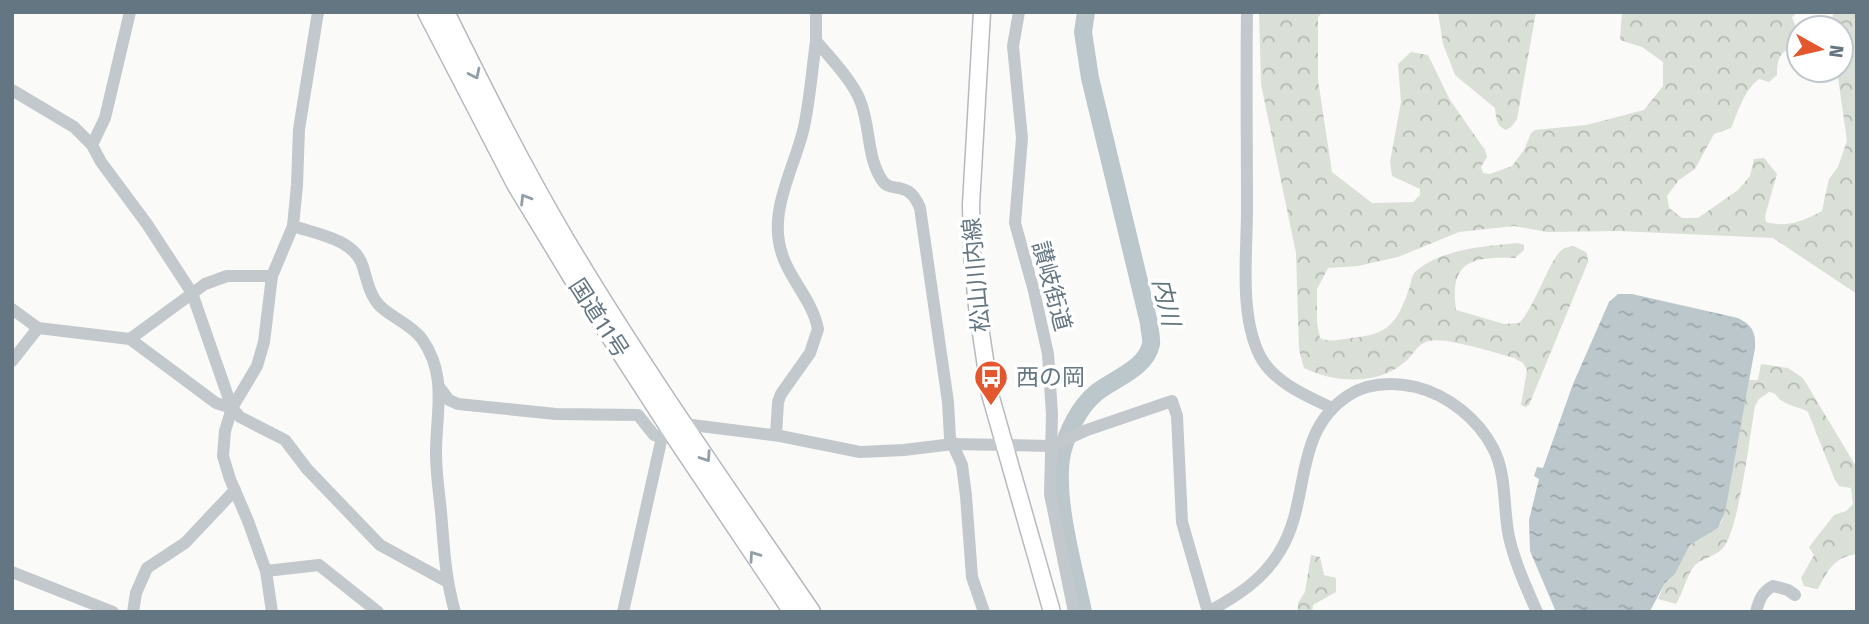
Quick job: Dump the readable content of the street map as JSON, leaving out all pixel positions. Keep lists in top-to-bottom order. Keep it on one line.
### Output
{"streets":{"highway":["国道11号"],"main road":["松山川内線"],"street":["讃岐街道"]},"water":["内川"],"places":{"bus stop":["西の岡"]},"north":"right"}
